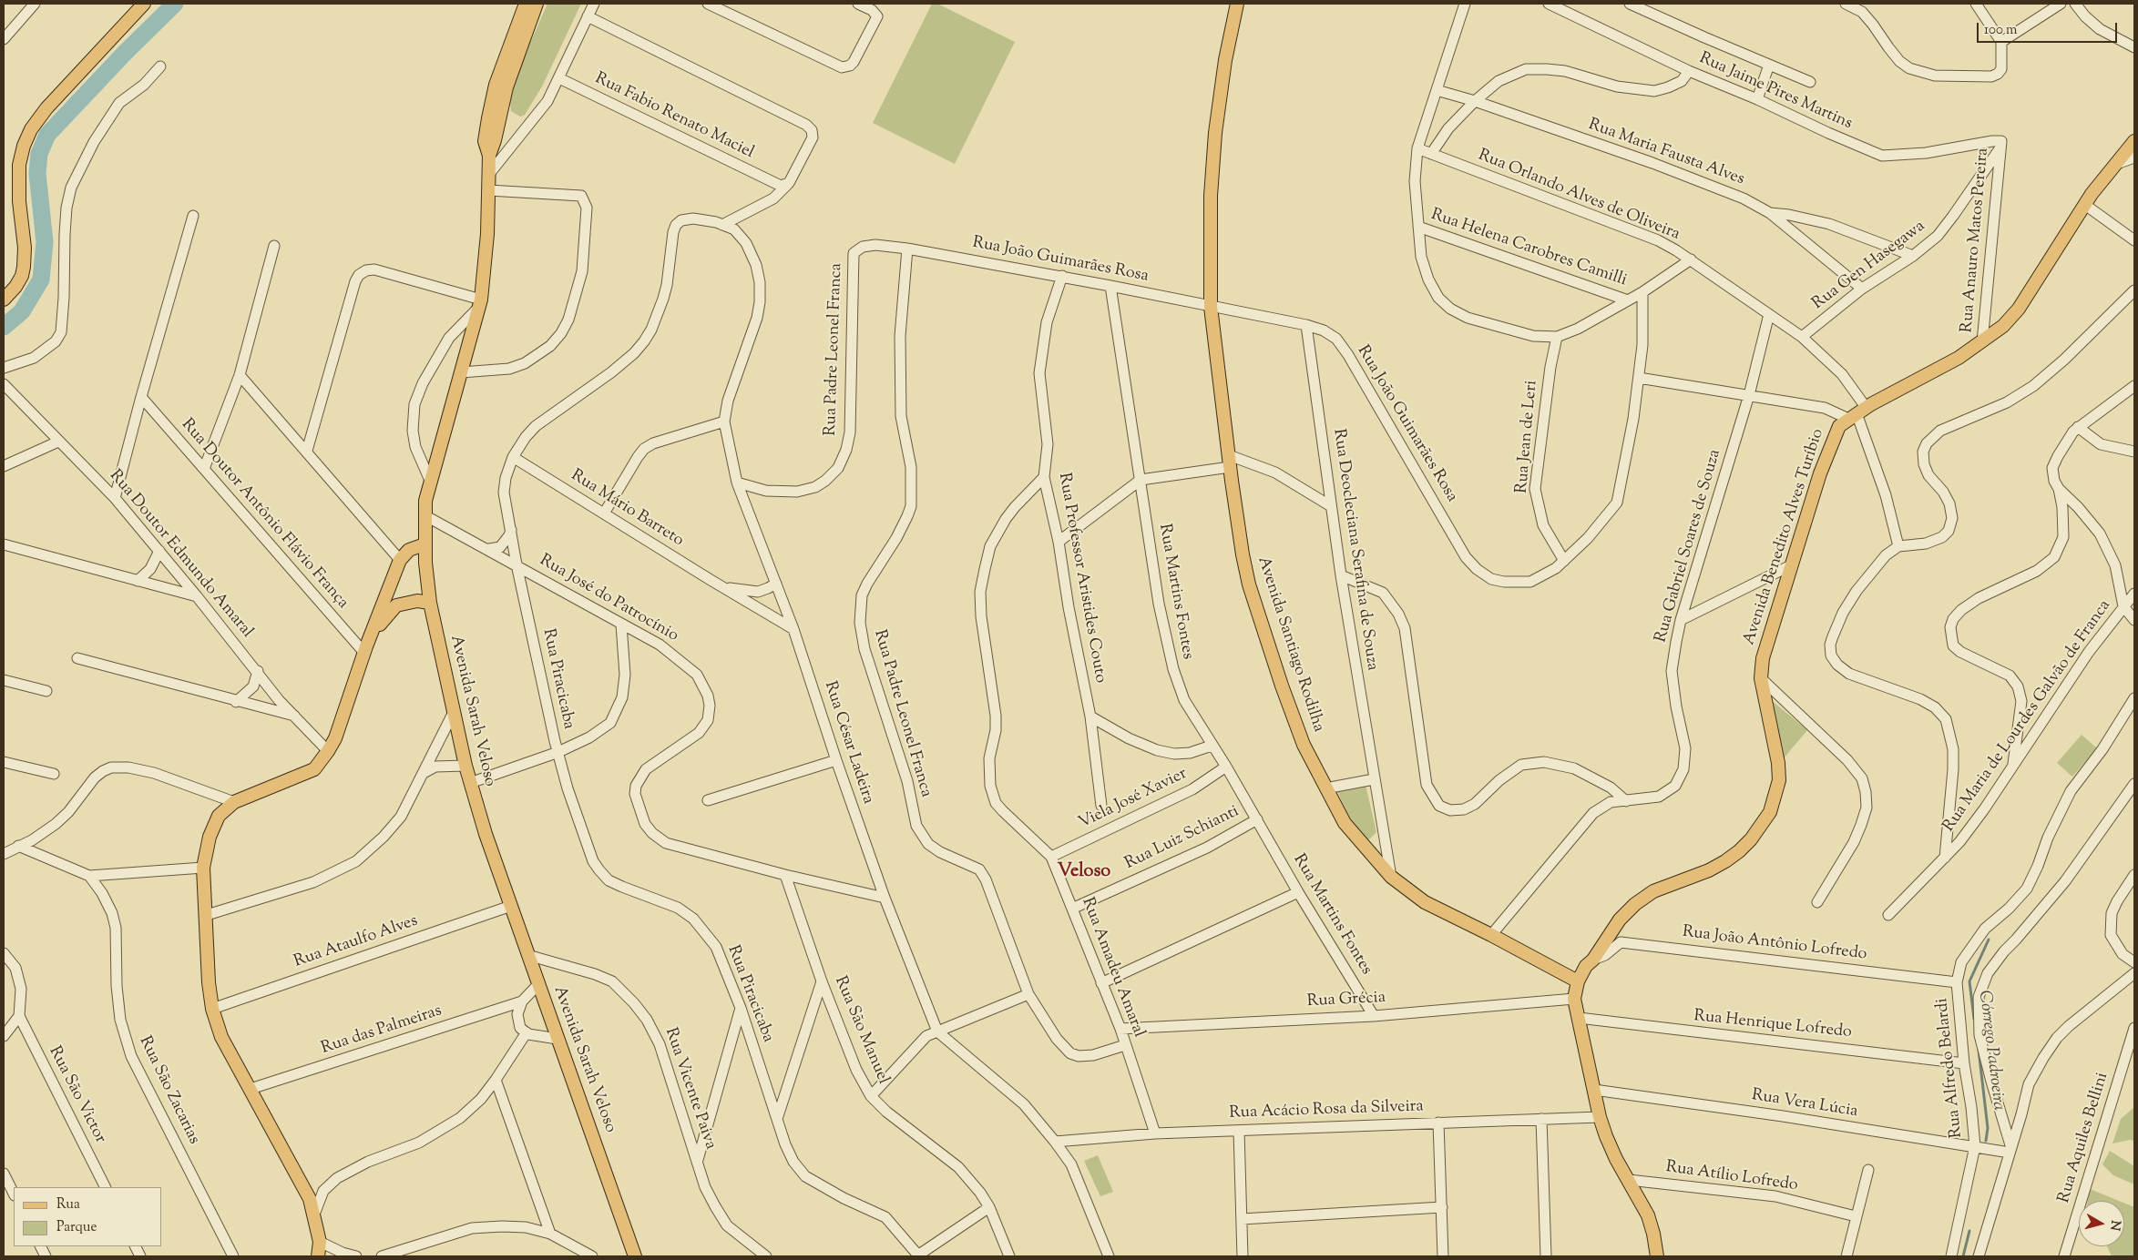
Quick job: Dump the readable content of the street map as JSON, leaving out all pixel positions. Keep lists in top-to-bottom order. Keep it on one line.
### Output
{"streets":{"main road":["Avenida Benedito Alves Turíbio","Avenida Santiago Rodilha","Avenida Sarah Veloso"],"street":["Rua Jaime Pires Martins","Rua Fabio Renato Maciel","Rua Maria Fausta Alves","Rua Orlando Alves de Oliveira","Rua Anauro Matos Pereira","Rua Helena Carobres Camilli","Rua João Guimarães Rosa","Rua Gen Hasegawa","Rua Padre Leonel Franca","Rua Jean de Leri","Rua Mário Barreto","Rua Doutor Antônio Flávio França","Rua Gabriel Soares de Souza","Rua Deocleciana Serafina de Souza","Rua Doutor Edmundo Amaral","Rua Professor Aristides Couto","Rua Martins Fontes","Rua José do Patrocínio","Rua Piracicaba","Rua Maria de Lourdes Galvão de Franca","Rua César Ladeira","Viela José Xavier","Rua Luiz Schianti","Rua Ataulfo Alves","Rua João Antônio Lofredo","Rua Amadeu Amaral","Rua Grécia","Rua Henrique Lofredo","Rua das Palmeiras","Rua São Manuel","Rua Alfredo Belardi","Rua Vicente Paiva","Rua São Zacarias","Rua São Victor","Rua Vera Lúcia","Rua Acácio Rosa da Silveira","Rua Aquiles Bellini","Rua Atílio Lofredo"]},"crossings":[["Rua Jaime Pires Martins","Rua Anauro Matos Pereira"],["Rua Jaime Pires Martins","Rua Gen Hasegawa"],["Rua Maria Fausta Alves","Rua Gen Hasegawa"],["Rua Orlando Alves de Oliveira","Rua Gen Hasegawa"],["Rua Orlando Alves de Oliveira","Avenida Benedito Alves Turíbio"],["Rua Orlando Alves de Oliveira","Rua Gabriel Soares de Souza"],["Rua Anauro Matos Pereira","Rua Gen Hasegawa"],["Rua Anauro Matos Pereira","Avenida Benedito Alves Turíbio"],["Rua João Guimarães Rosa","Rua Padre Leonel Franca"],["Rua João Guimarães Rosa","Rua Jean de Leri"],["Rua João Guimarães Rosa","Rua Deocleciana Serafina de Souza"],["Rua João Guimarães Rosa","Rua Professor Aristides Couto"],["Rua João Guimarães Rosa","Rua Martins Fontes"],["Rua João Guimarães Rosa","Avenida Santiago Rodilha"],["Rua Padre Leonel Franca","Rua César Ladeira"],["Rua Padre Leonel Franca","Rua Amadeu Amaral"],["Rua Mário Barreto","Rua Piracicaba"],["Rua Mário Barreto","Rua César Ladeira"],["Avenida Benedito Alves Turíbio","Avenida Santiago Rodilha"],["Avenida Benedito Alves Turíbio","Rua João Antônio Lofredo"],["Rua Gabriel Soares de Souza","Avenida Santiago Rodilha"],["Rua Deocleciana Serafina de Souza","Avenida Santiago Rodilha"],["Rua Professor Aristides Couto","Rua Amadeu Amaral"],["Rua Martins Fontes","Viela José Xavier"],["Rua Martins Fontes","Rua Luiz Schianti"],["Rua Martins Fontes","Rua Grécia"],["Rua José do Patrocínio","Rua Piracicaba"],["Rua José do Patrocínio","Avenida Sarah Veloso"],["Rua José do Patrocínio","Rua César Ladeira"],["Rua José do Patrocínio","Rua São Manuel"],["Rua Piracicaba","Rua César Ladeira"],["Avenida Sarah Veloso","Rua Ataulfo Alves"],["Avenida Sarah Veloso","Rua Vicente Paiva"],["Rua César Ladeira","Rua Acácio Rosa da Silveira"],["Viela José Xavier","Rua Amadeu Amaral"],["Rua Luiz Schianti","Rua Amadeu Amaral"],["Rua João Antônio Lofredo","Rua Alfredo Belardi"],["Rua Amadeu Amaral","Rua Grécia"],["Rua Amadeu Amaral","Rua Acácio Rosa da Silveira"],["Rua Henrique Lofredo","Rua Alfredo Belardi"],["Rua Alfredo Belardi","Rua Vera Lúcia"]],"districts":["Veloso"],"water":["Córrego Padroeira"],"legend":["Rua","Parque"],"scale_bar":"100 m","north":"right"}
